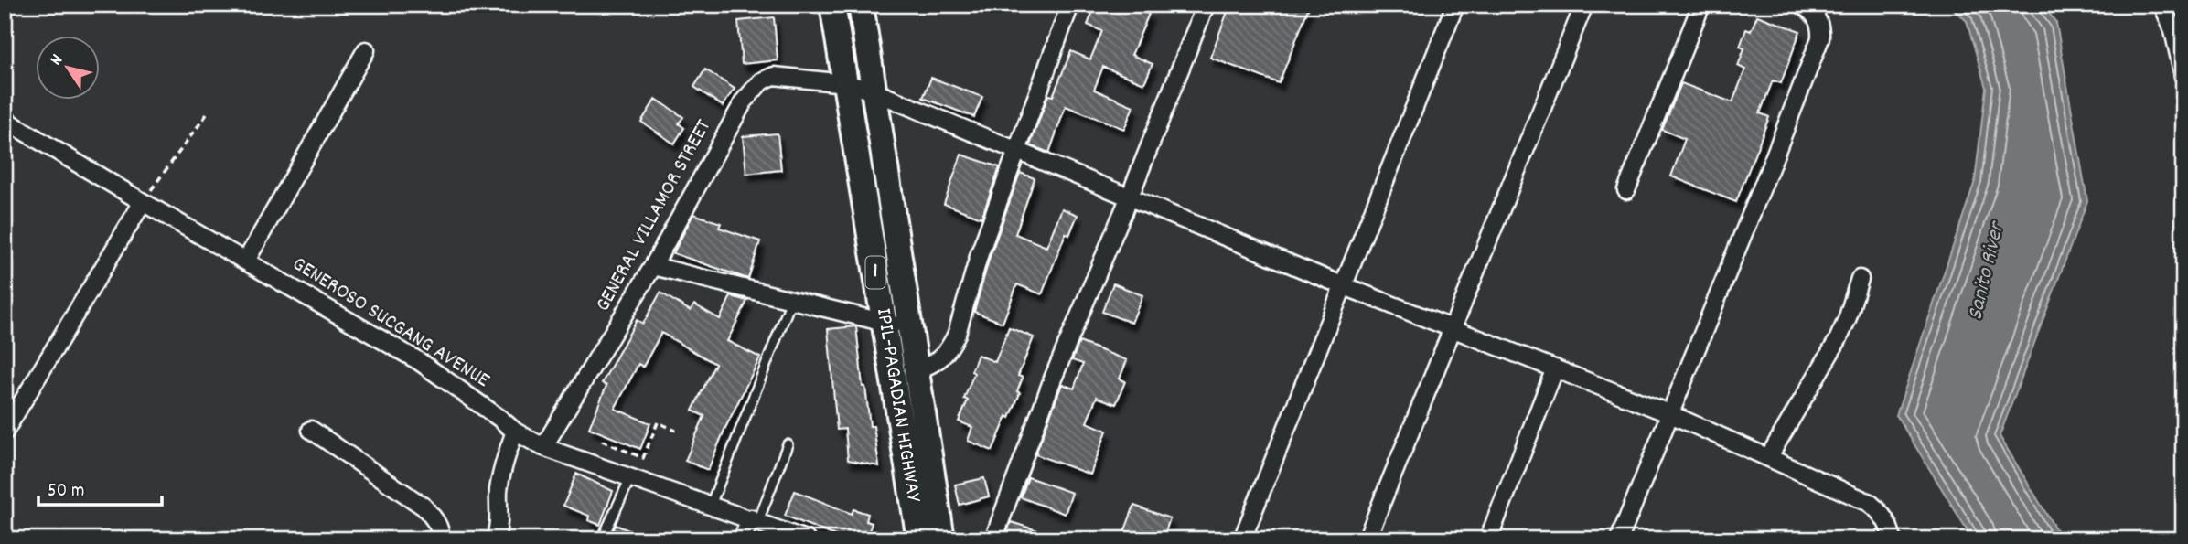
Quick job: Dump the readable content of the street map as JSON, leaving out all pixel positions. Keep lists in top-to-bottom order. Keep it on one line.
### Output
{"streets":{"main road":["1","IPIL-PAGADIAN HIGHWAY"],"street":["GENERAL VILLAMOR STREET","GENEROSO SUCGANG AVENUE"]},"crossings":[["GENERAL VILLAMOR STREET","1"],["GENERAL VILLAMOR STREET","GENEROSO SUCGANG AVENUE"],["GENERAL VILLAMOR STREET","IPIL-PAGADIAN HIGHWAY"]],"water":["Sanito River"],"scale_bar":"50 m","north":"top left"}
